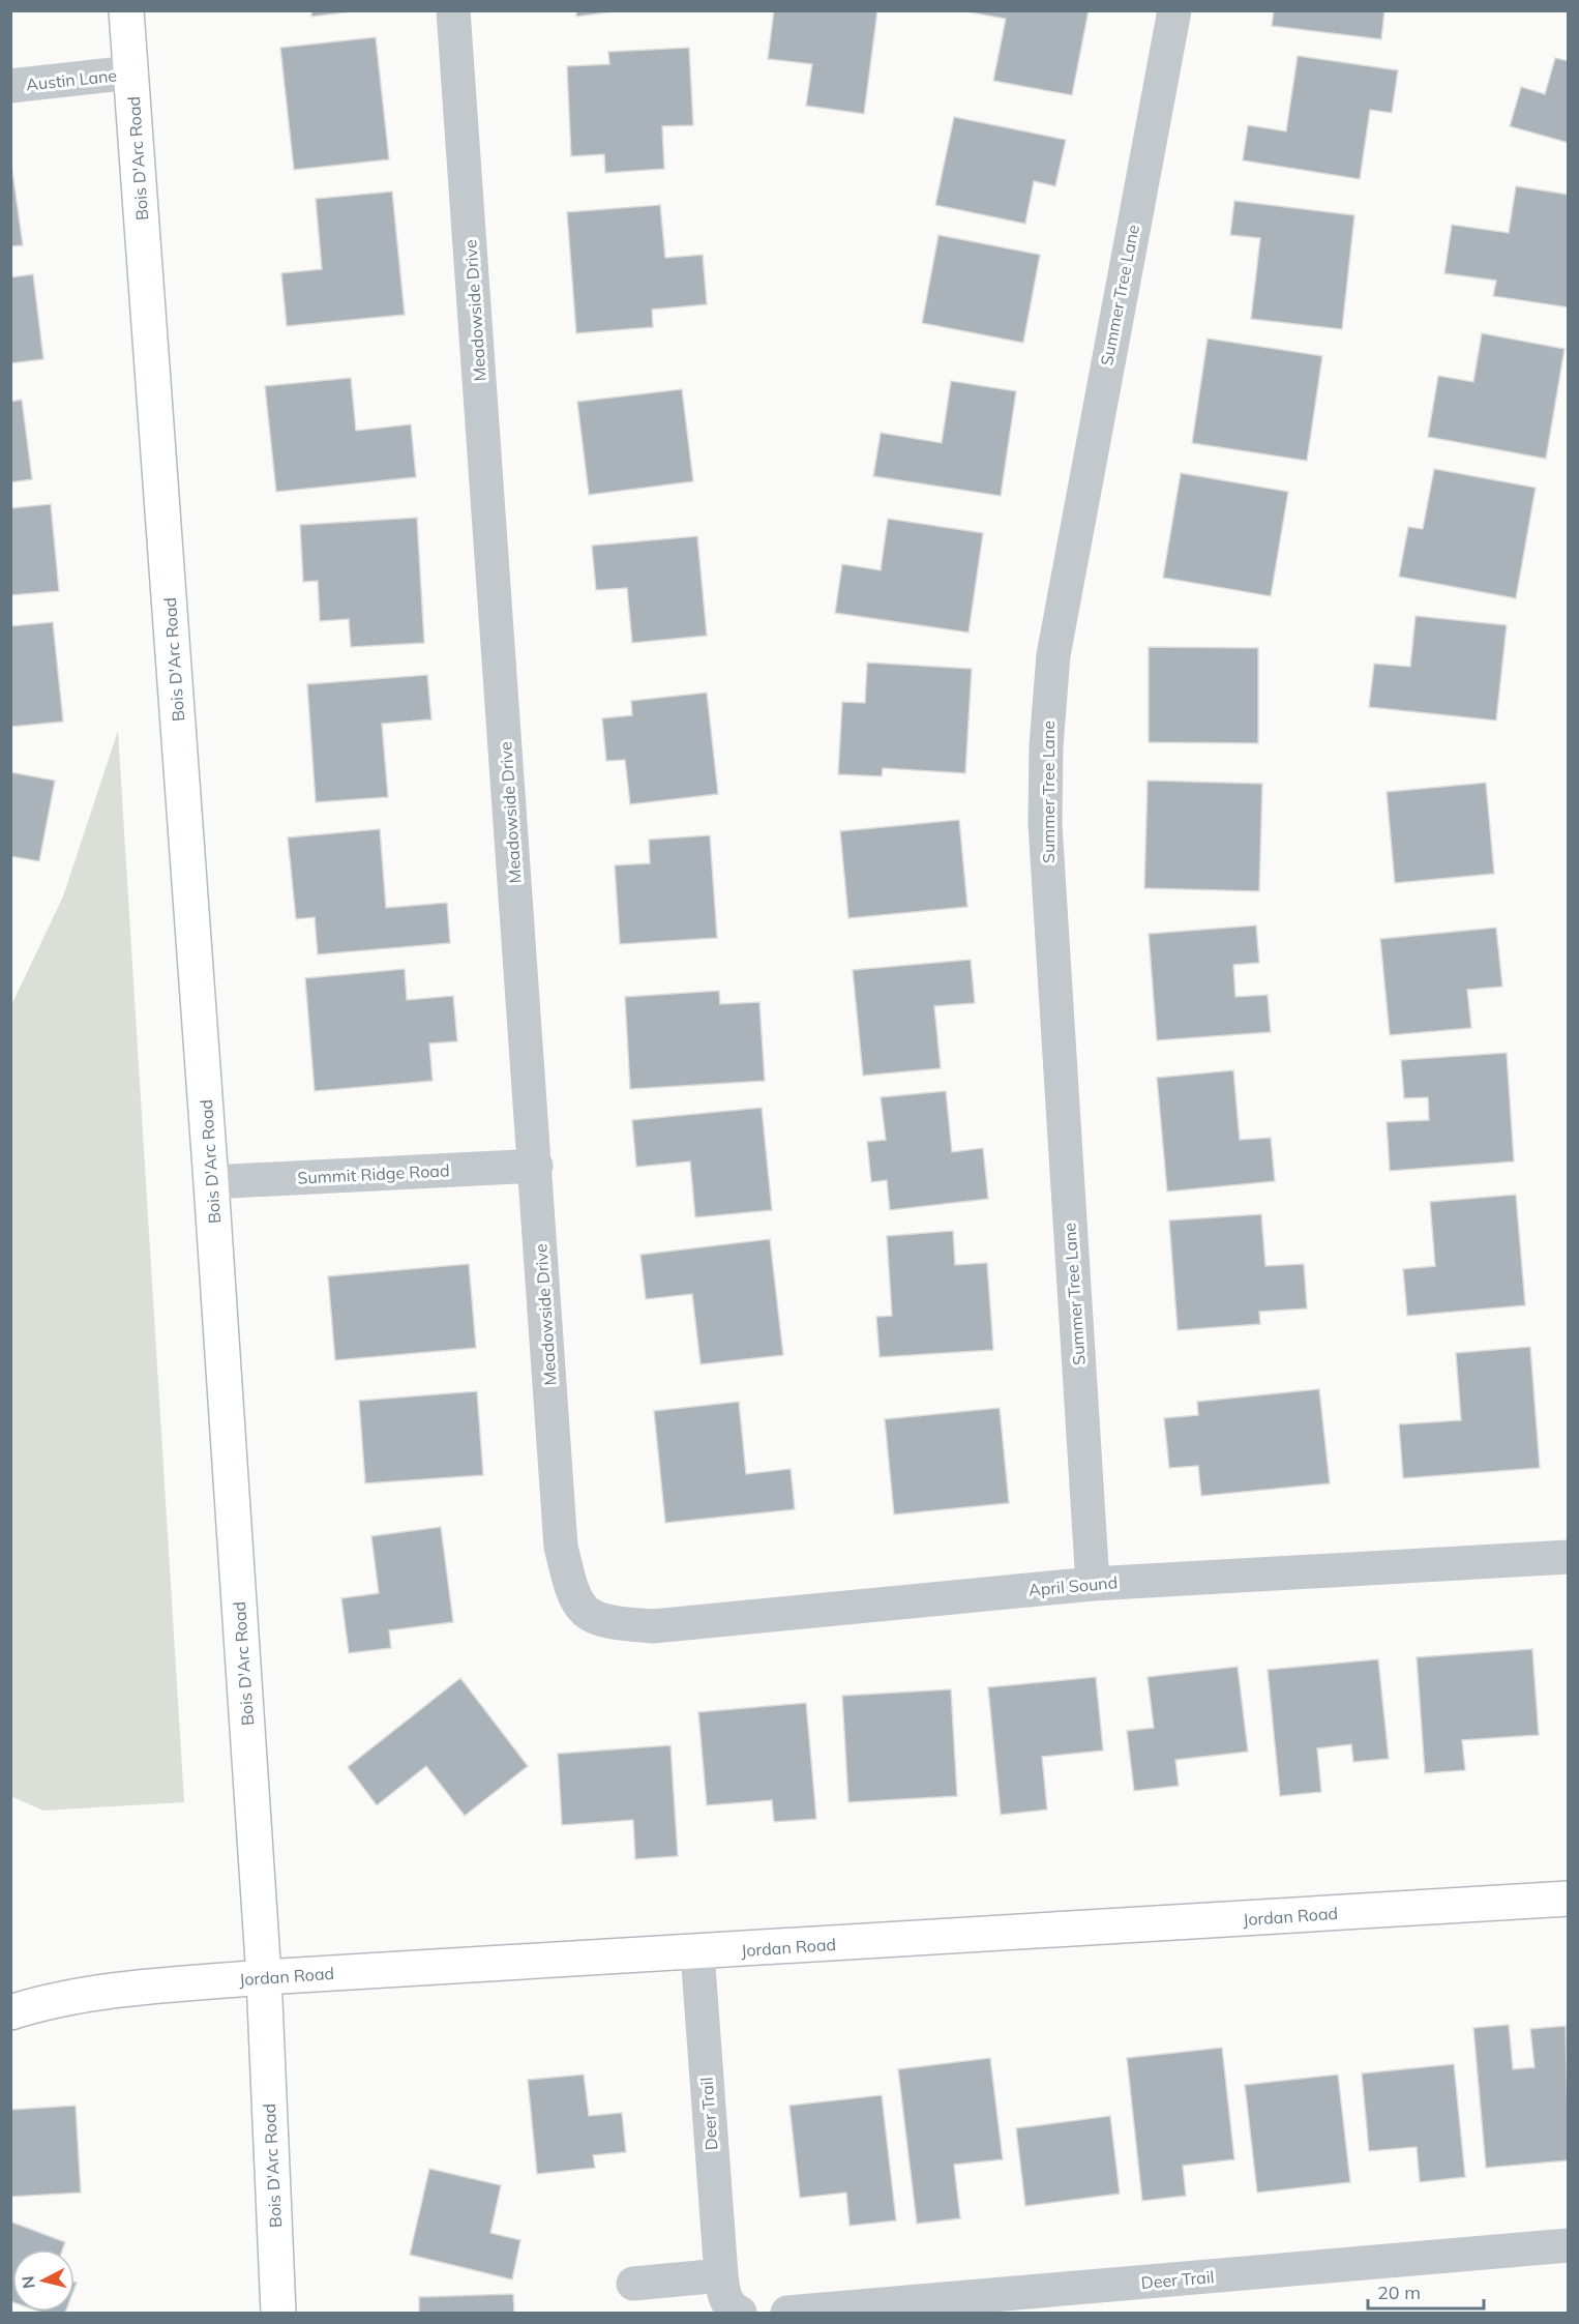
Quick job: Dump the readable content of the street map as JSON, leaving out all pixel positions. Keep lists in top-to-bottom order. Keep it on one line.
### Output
{"streets":{"street":["Austin Lane","Bois D'Arc Road","Summer Tree Lane","Meadowside Drive","Summit Ridge Road","April Sound","Jordan Road","Deer Trail"]},"crossings":[["Austin Lane","Bois D'Arc Road"],["Bois D'Arc Road","Summit Ridge Road"],["Bois D'Arc Road","Jordan Road"],["Summer Tree Lane","April Sound"],["Meadowside Drive","Summit Ridge Road"],["Meadowside Drive","April Sound"],["Jordan Road","Deer Trail"]],"scale_bar":"20 m","north":"left"}
